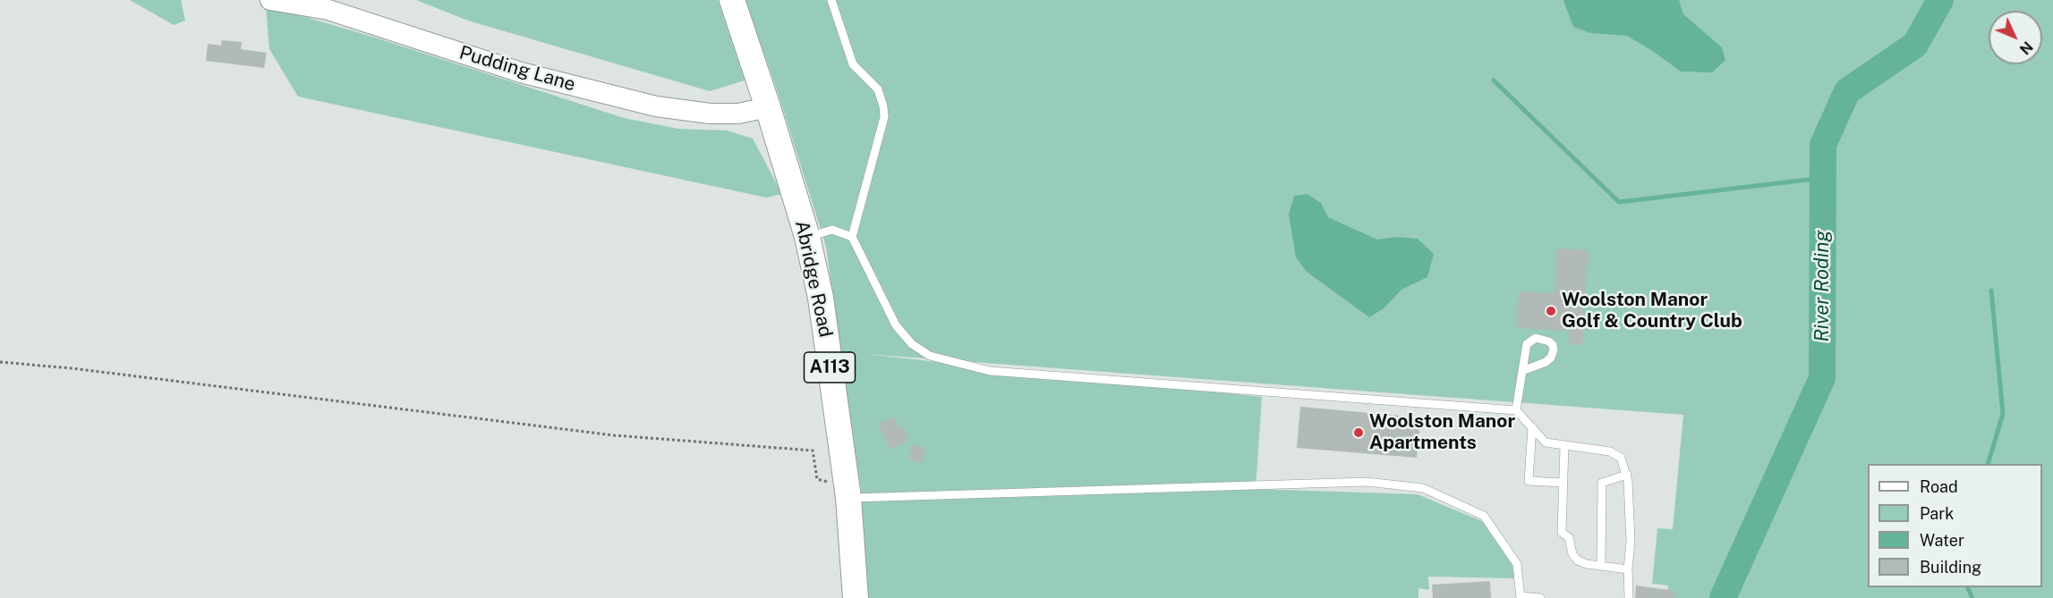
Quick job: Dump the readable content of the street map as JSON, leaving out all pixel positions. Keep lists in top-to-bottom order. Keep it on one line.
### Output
{"streets":{"main road":["Abridge Road","A113"],"street":["Pudding Lane"]},"crossings":[["Pudding Lane","Abridge Road"]],"water":["River Roding"],"places":["Woolston Manor Golf & Country Club","Woolston Manor Apartments"],"legend":["Road","Park","Water","Building"],"north":"bottom right"}
